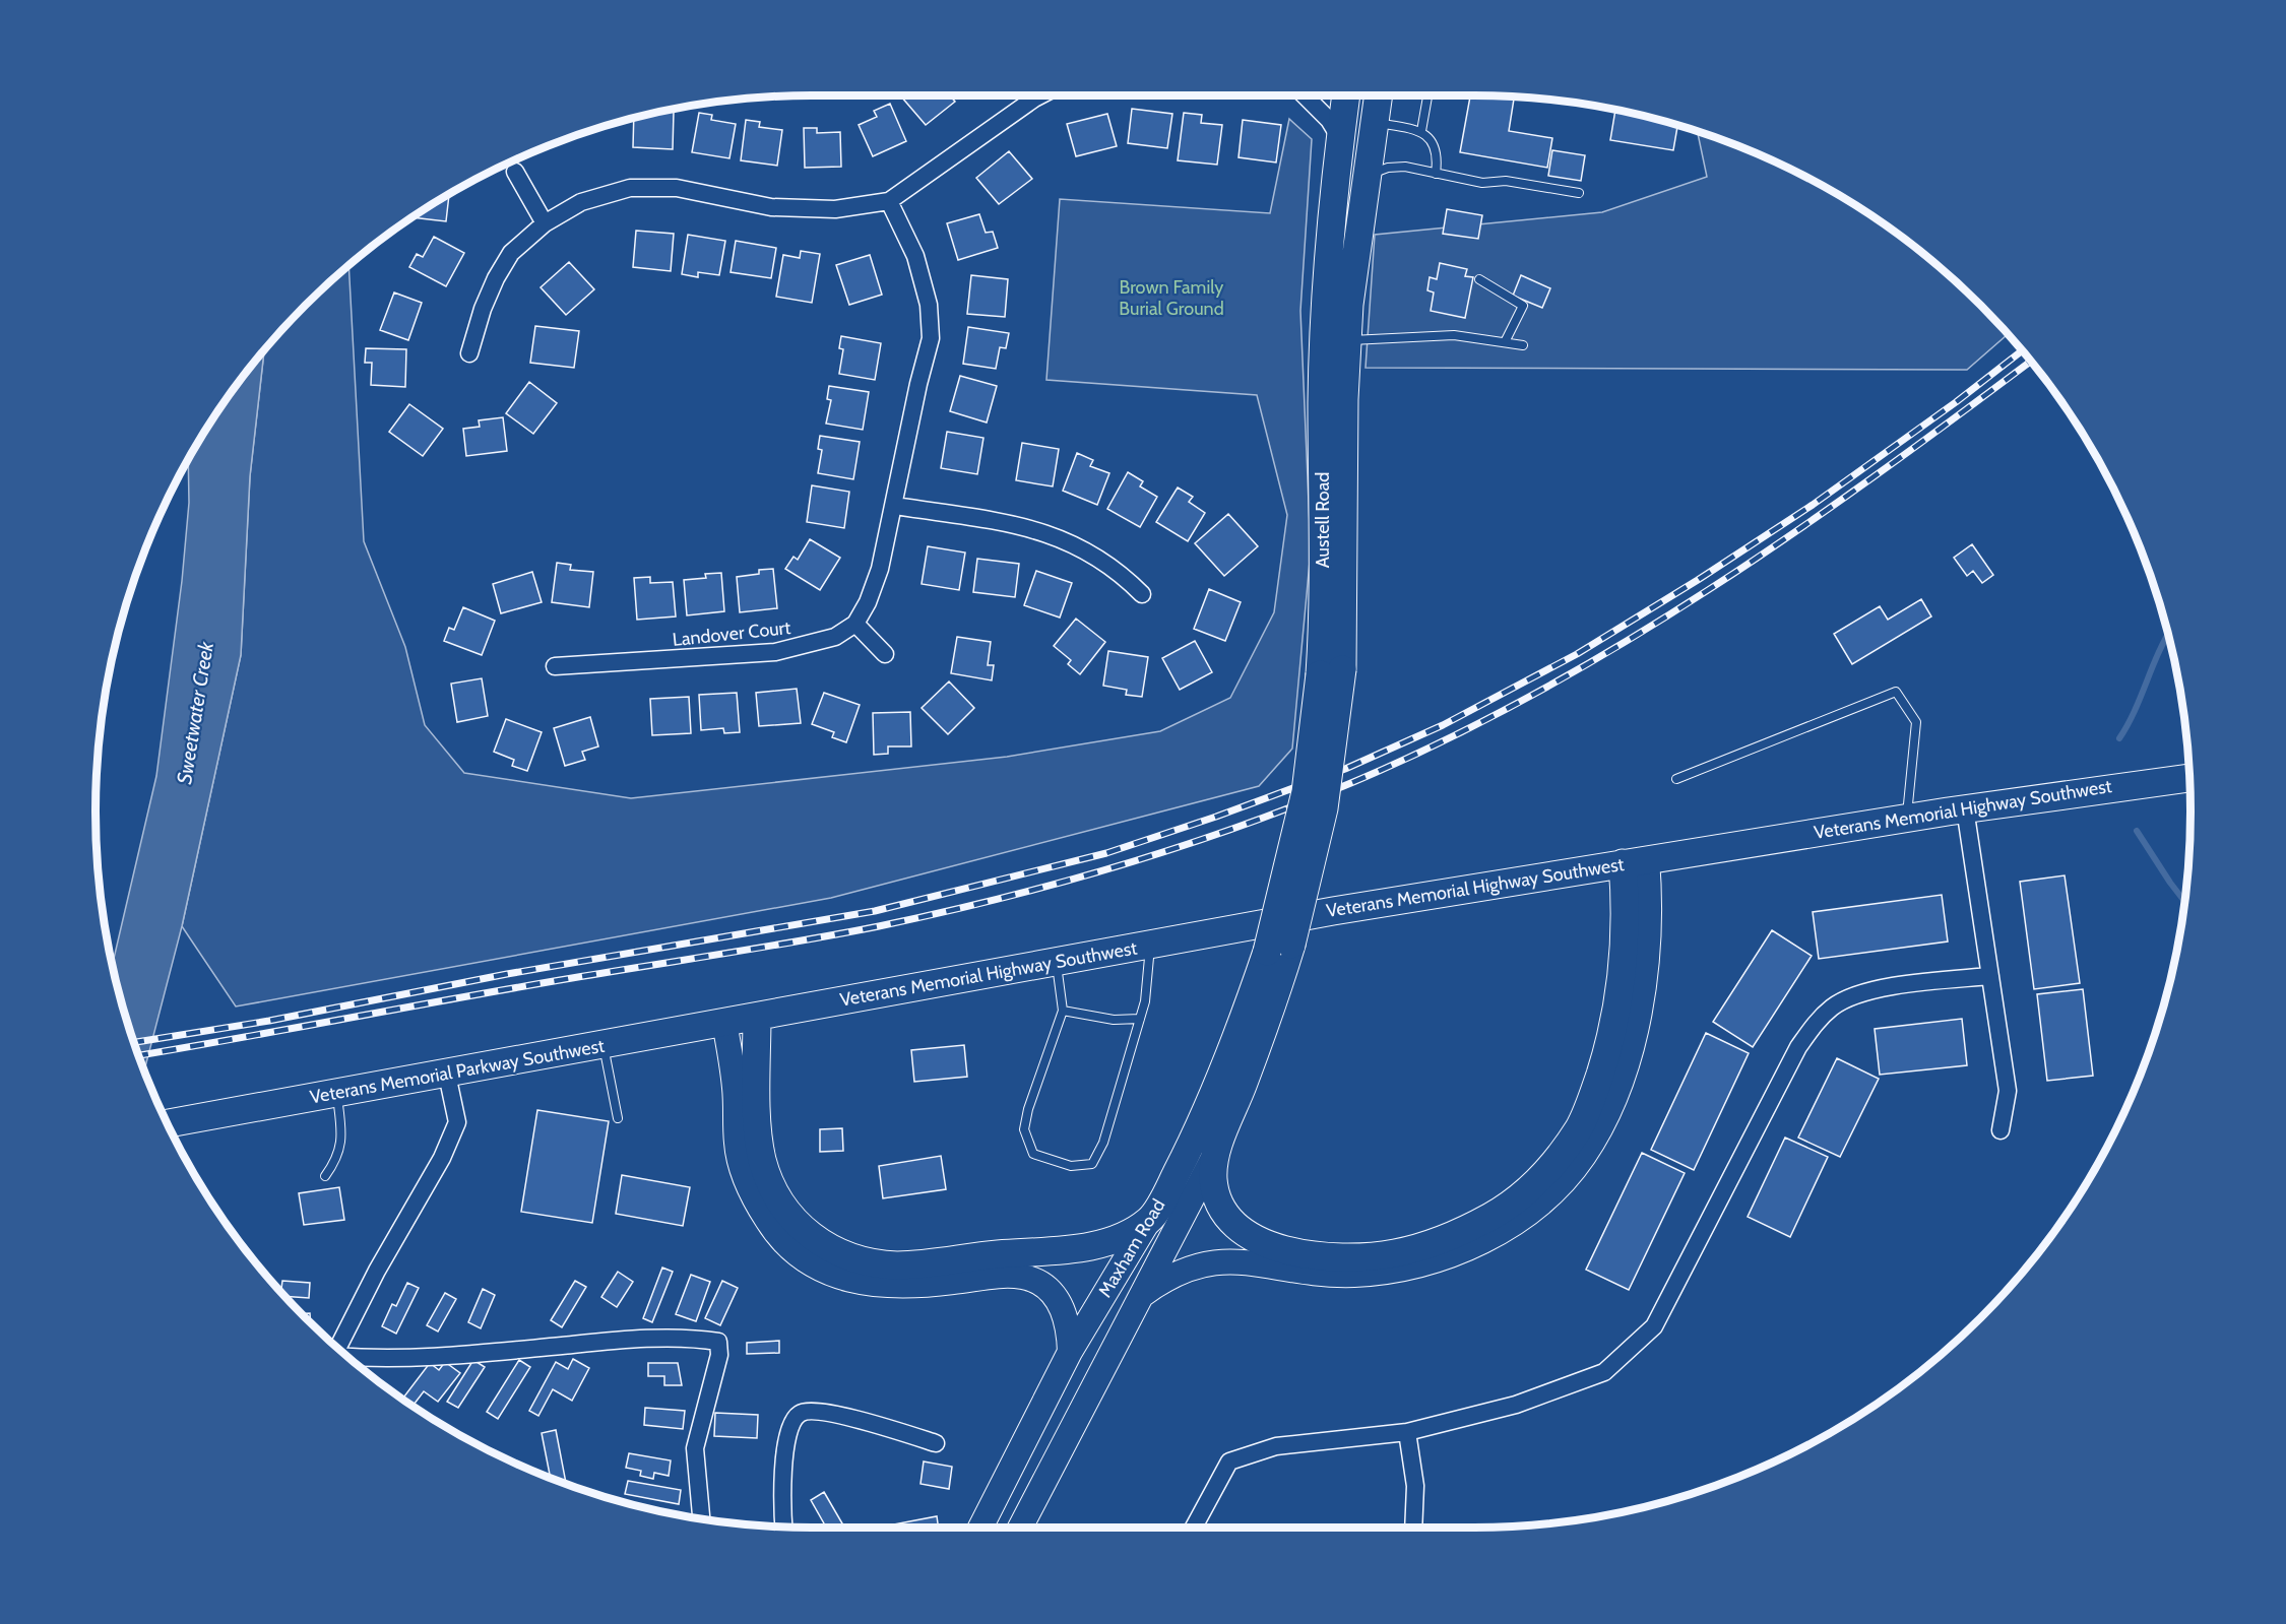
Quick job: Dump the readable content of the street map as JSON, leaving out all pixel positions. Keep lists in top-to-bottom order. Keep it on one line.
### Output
{"streets":{"main road":["Austell Road","Veterans Memorial Highway Southwest","Veterans Memorial Parkway Southwest","Maxham Road"],"street":["Landover Court"]},"crossings":[["Austell Road","Maxham Road"],["Veterans Memorial Highway Southwest","Veterans Memorial Parkway Southwest"]],"water":["Sweetwater Creek"],"parks":["Brown Family Burial Ground"]}
